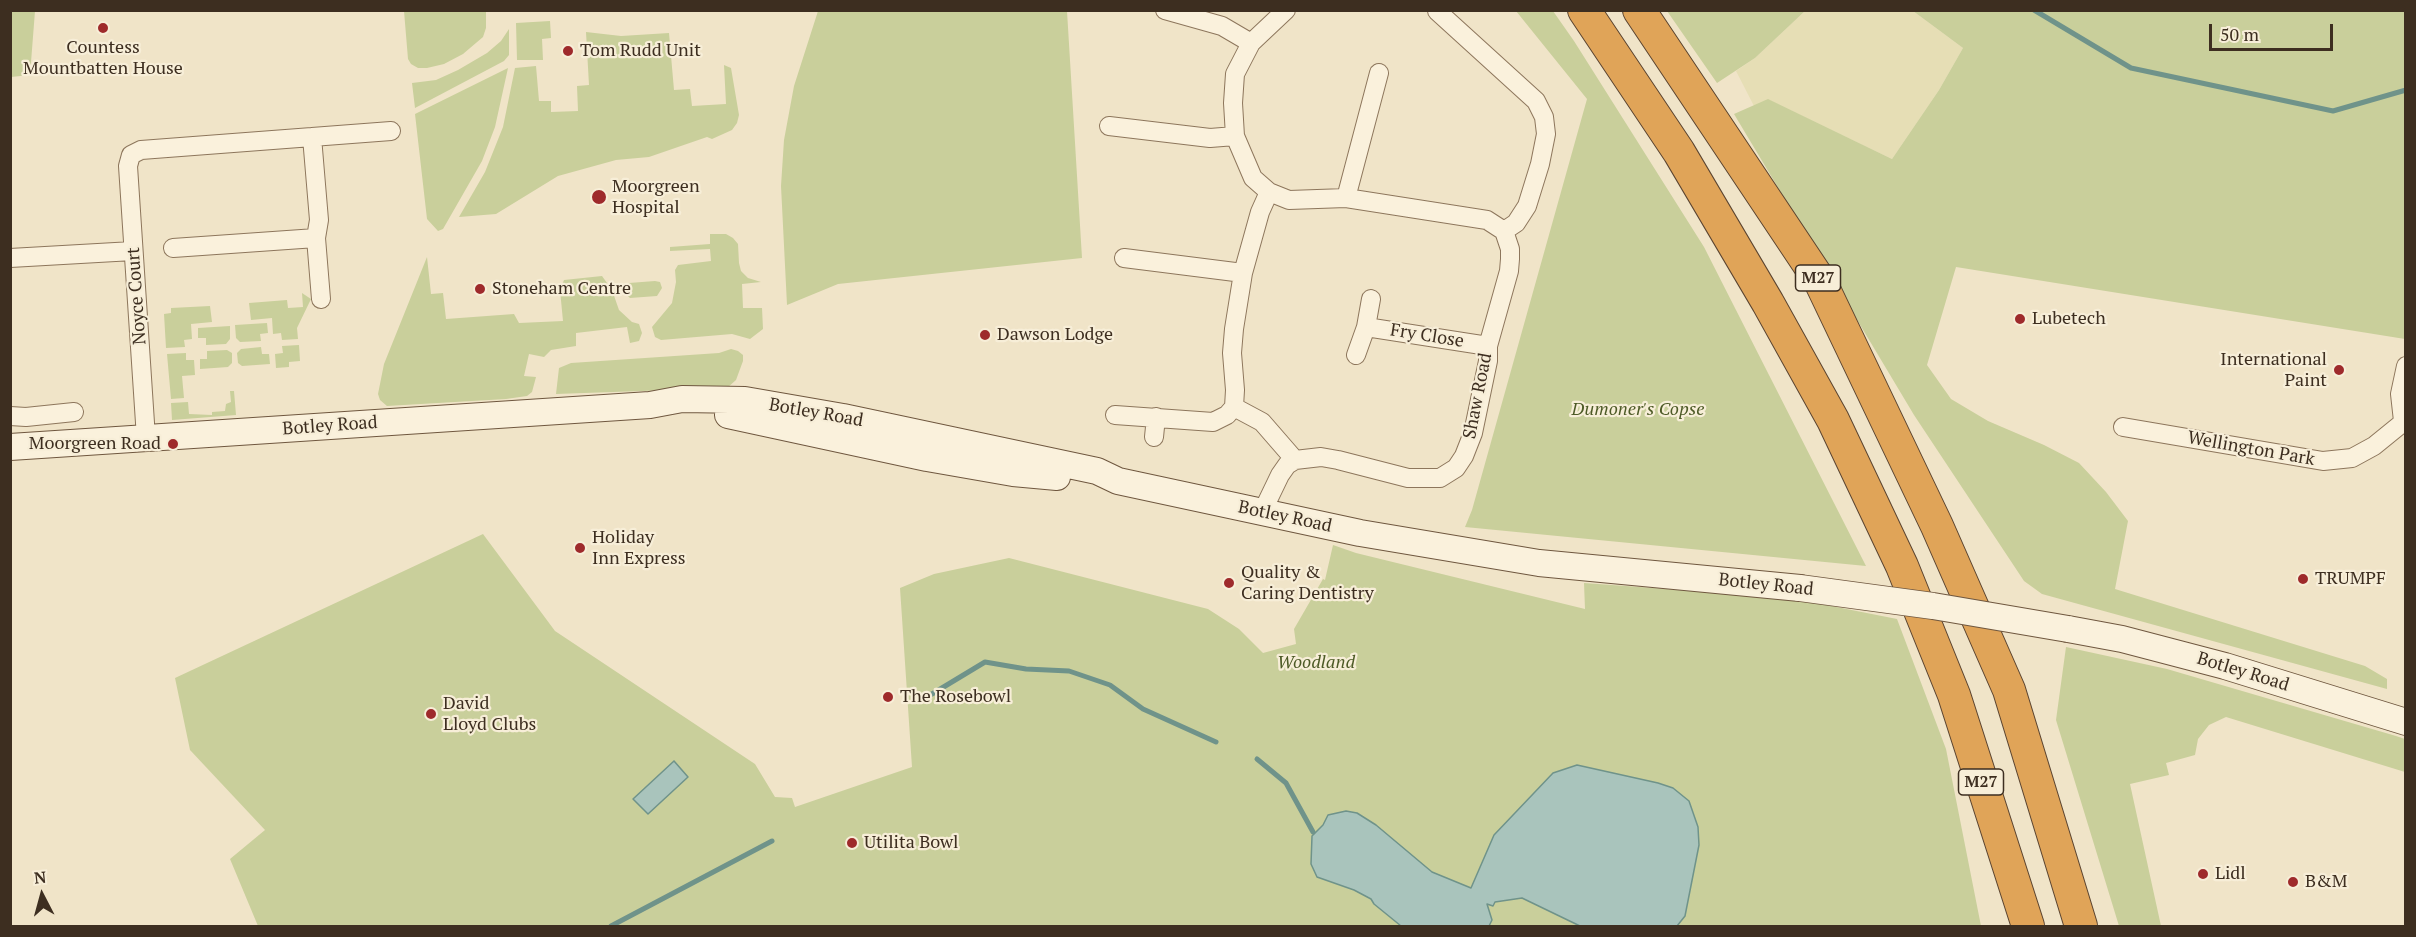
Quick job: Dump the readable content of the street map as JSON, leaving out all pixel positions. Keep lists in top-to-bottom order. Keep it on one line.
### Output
{"streets":{"highway":["M27"],"main road":["Botley Road"],"street":["Noyce Court","Fry Close","Shaw Road","Wellington Park"]},"crossings":[["Noyce Court","Botley Road"],["Fry Close","Shaw Road"]],"parks":["Dumoner's Copse","Woodland"],"places":["Countess Mountbatten House","Tom Rudd Unit","Moorgreen Hospital","Stoneham Centre","Lubetech","Dawson Lodge","International Paint","Moorgreen Road","Holiday Inn Express","TRUMPF","Quality & Caring Dentistry","The Rosebowl","David Lloyd Clubs","Utilita Bowl","Lidl","B&M"],"scale_bar":"50 m","north":"top"}
